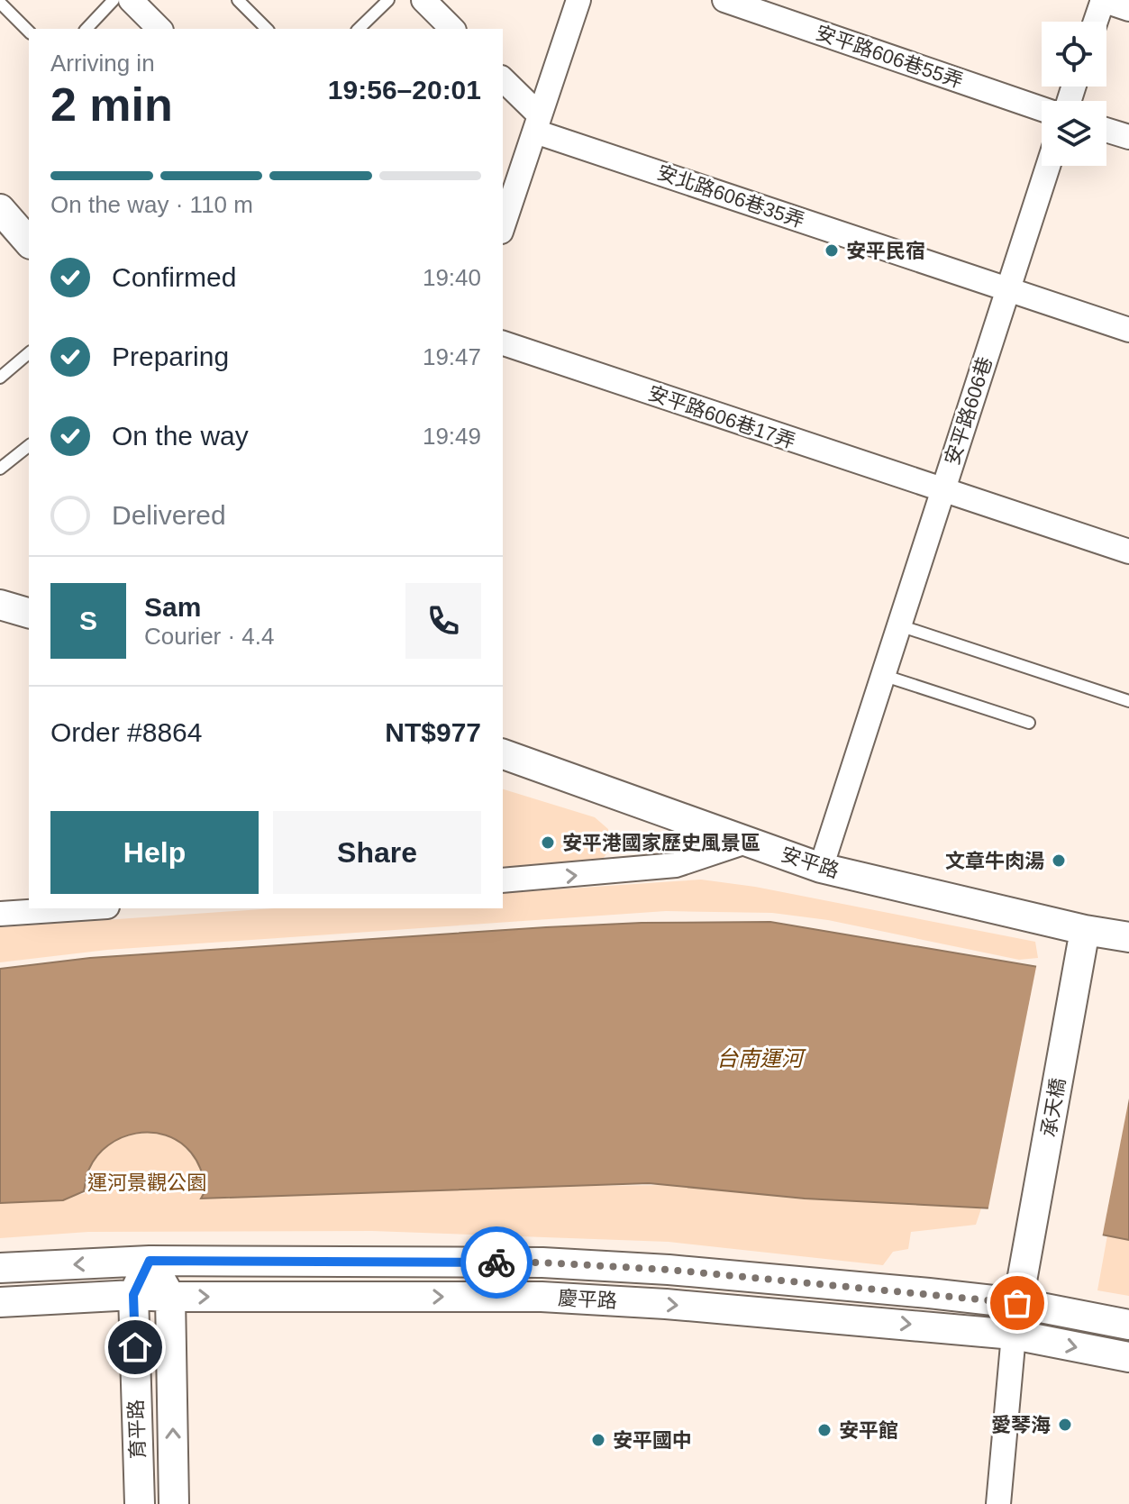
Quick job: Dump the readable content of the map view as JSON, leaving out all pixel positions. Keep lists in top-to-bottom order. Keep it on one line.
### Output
{"streets":{"street":["安平路606巷55弄","安北路606巷35弄","安平路606巷","安平路606巷17弄","安平路","承天橋","慶平路","育平路"]},"crossings":[["安北路606巷35弄","安平路606巷"],["安平路606巷","安平路606巷17弄"],["安平路606巷","安平路"],["安平路","承天橋"],["承天橋","慶平路"],["慶平路","育平路"]],"water":["台南運河"],"parks":["運河景觀公園"],"places":["安平民宿","安平港國家歷史風景區","文章牛肉湯","愛琴海","安平館","安平國中"],"page":{"heading":["2 min","Arriving in","19:56–20:01"],"panel":["Sam","Courier · 4.4","Order #8864","NT$977"],"bar":"On the way · 110 m","list":[["Confirmed","19:40"],["Preparing","19:47"],["On the way","19:49"],"Delivered"],"round":"S","buttons":["Help","Share"]}}
